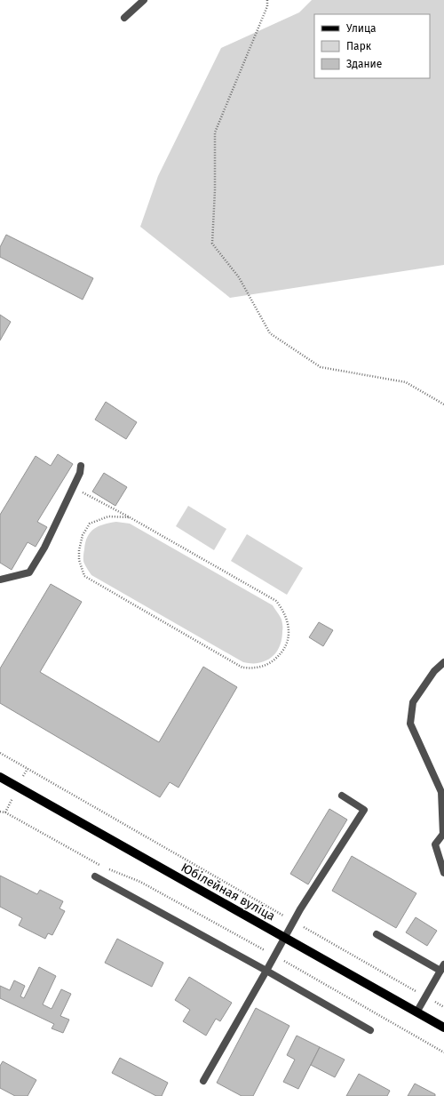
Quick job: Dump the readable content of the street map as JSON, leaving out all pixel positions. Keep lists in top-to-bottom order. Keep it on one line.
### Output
{"streets":{"main road":["Юбілейная вуліца"]},"legend":["Улица","Парк","Здание"]}
